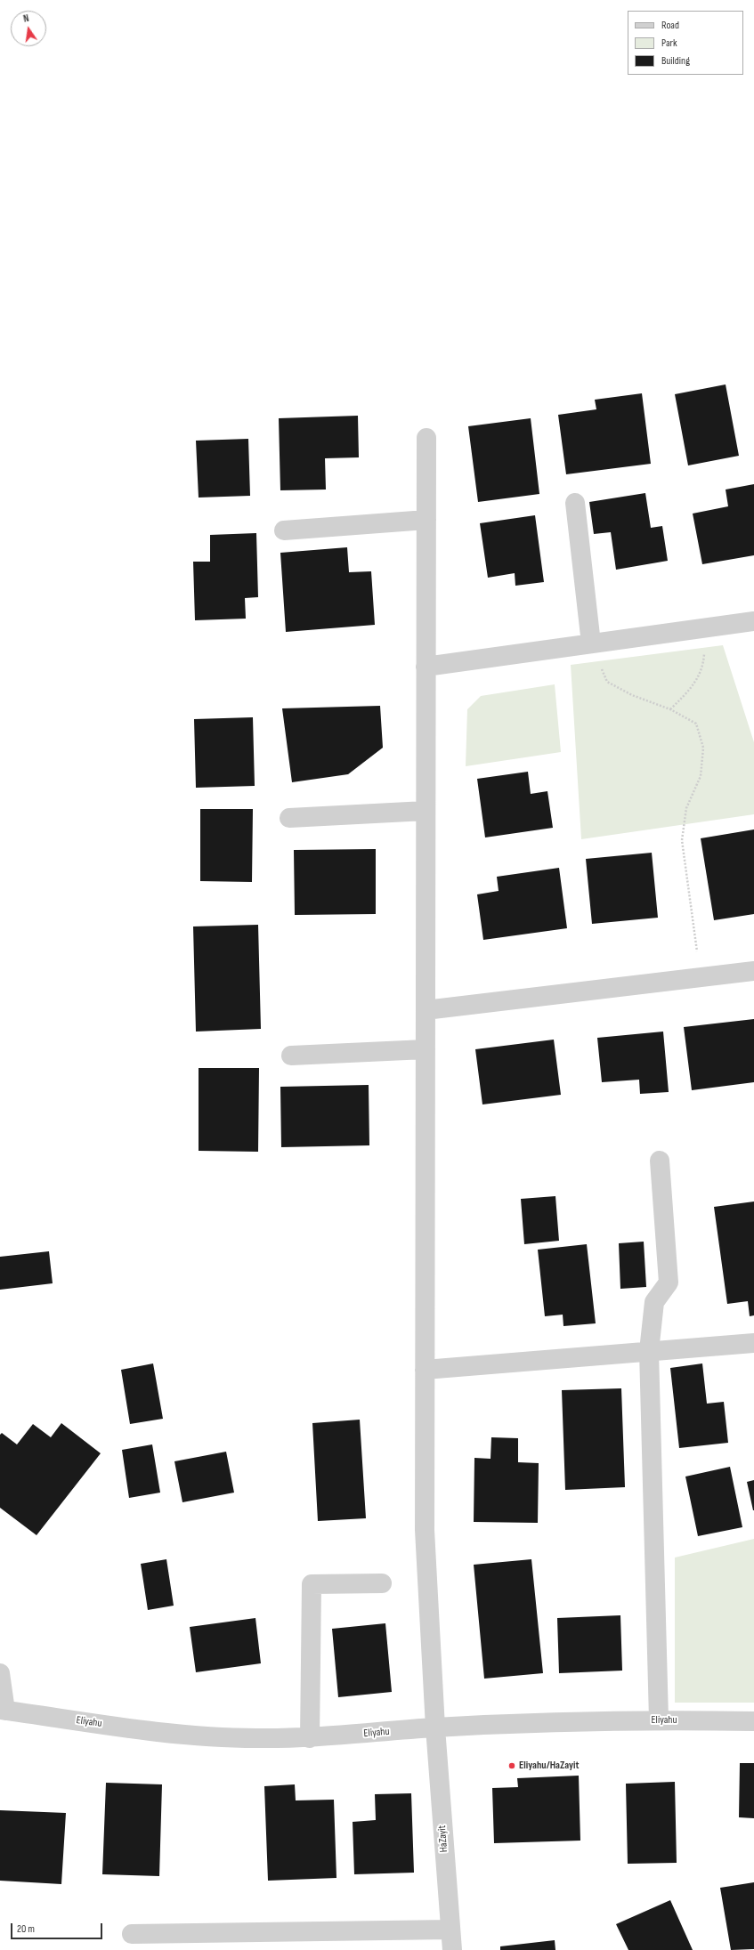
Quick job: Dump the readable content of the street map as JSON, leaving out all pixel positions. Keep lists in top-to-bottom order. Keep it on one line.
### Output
{"streets":{"street":["Eliyahu","HaZayit"]},"crossings":[["Eliyahu","HaZayit"]],"places":["Eliyahu/HaZayit"],"legend":["Road","Park","Building"],"scale_bar":"20 m","north":"top"}
